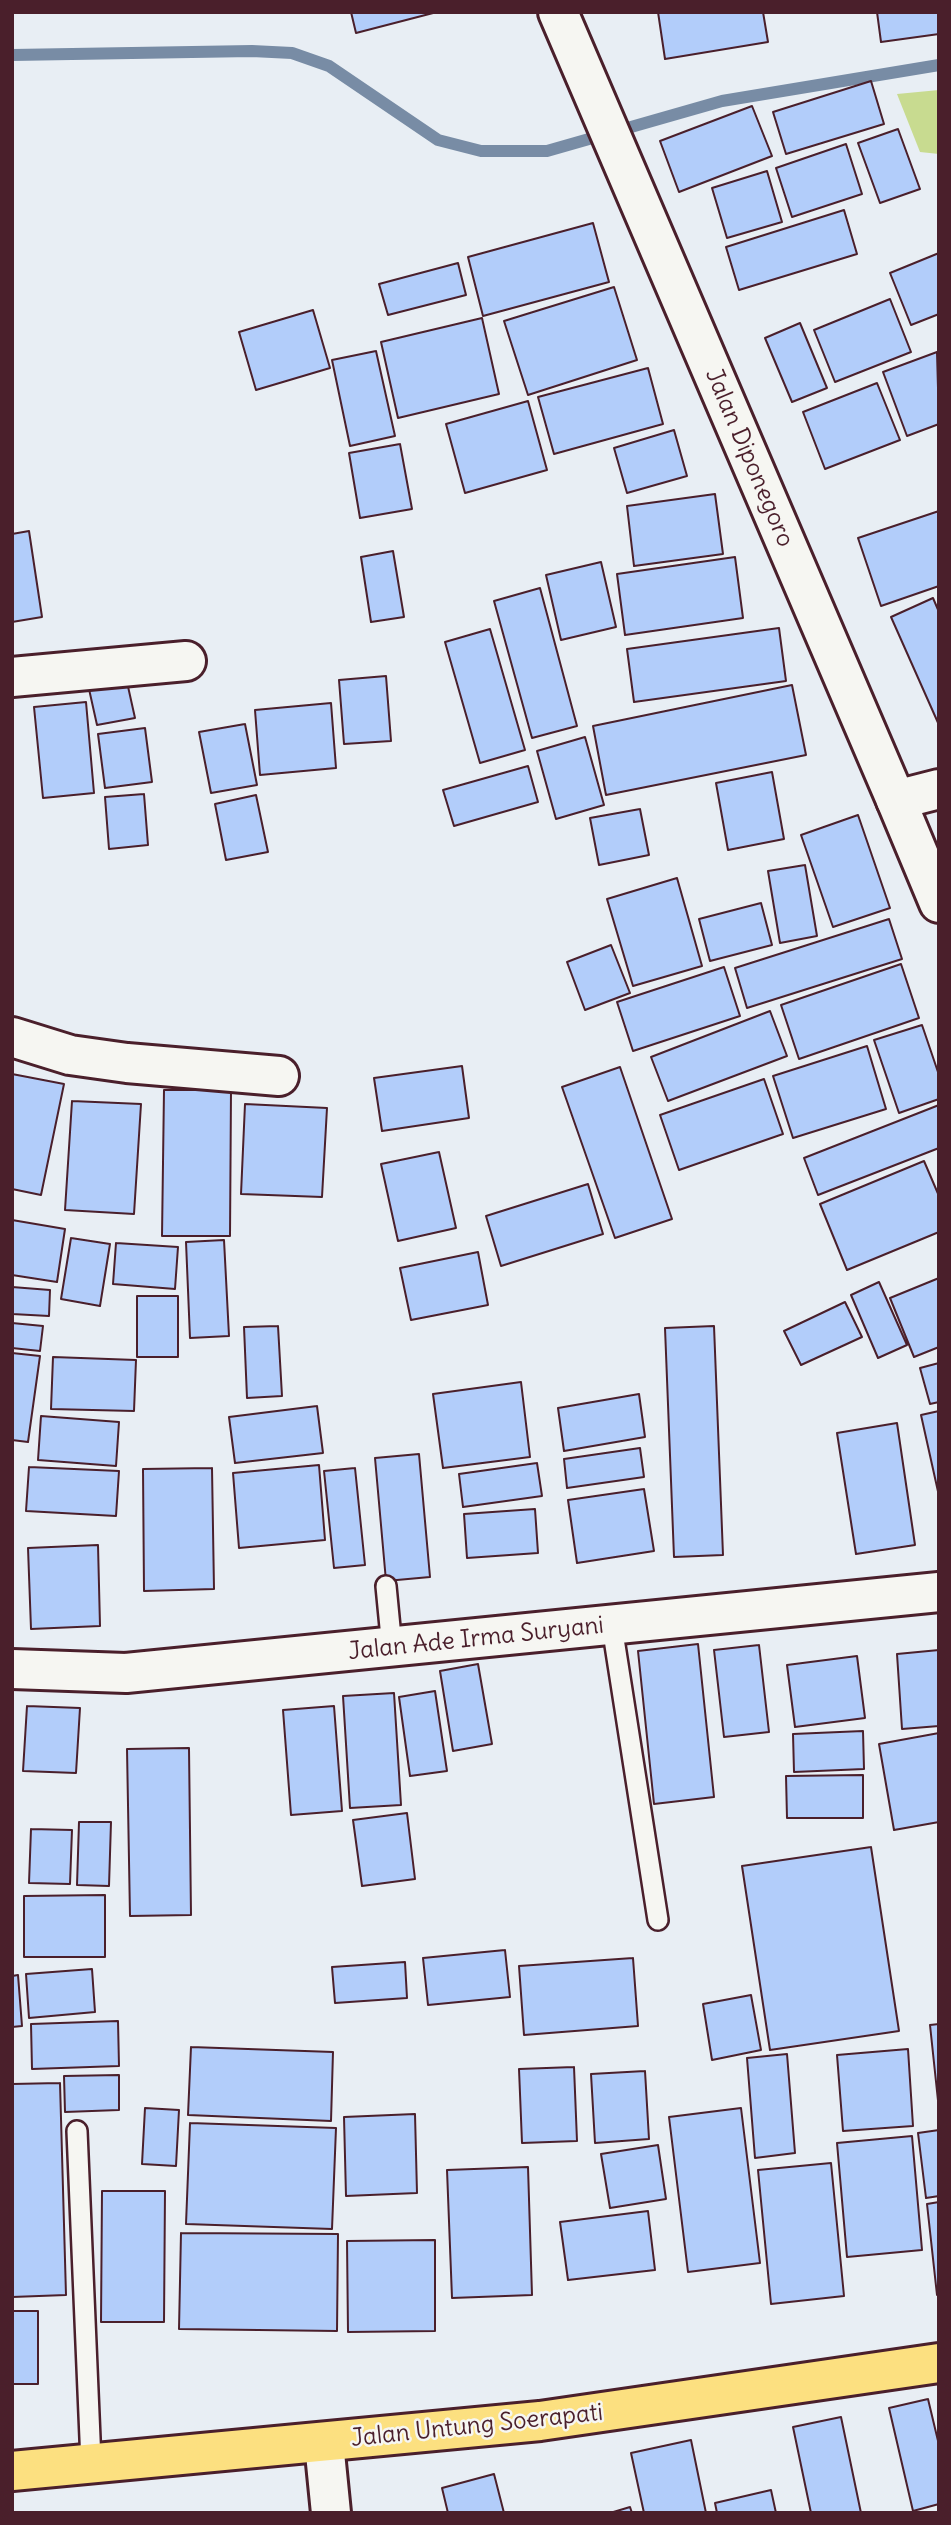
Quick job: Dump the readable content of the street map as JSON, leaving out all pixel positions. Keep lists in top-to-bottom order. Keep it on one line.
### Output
{"streets":{"highway":["Jalan Untung Soerapati"],"street":["Jalan Diponegoro","Jalan Ade Irma Suryani"]}}
